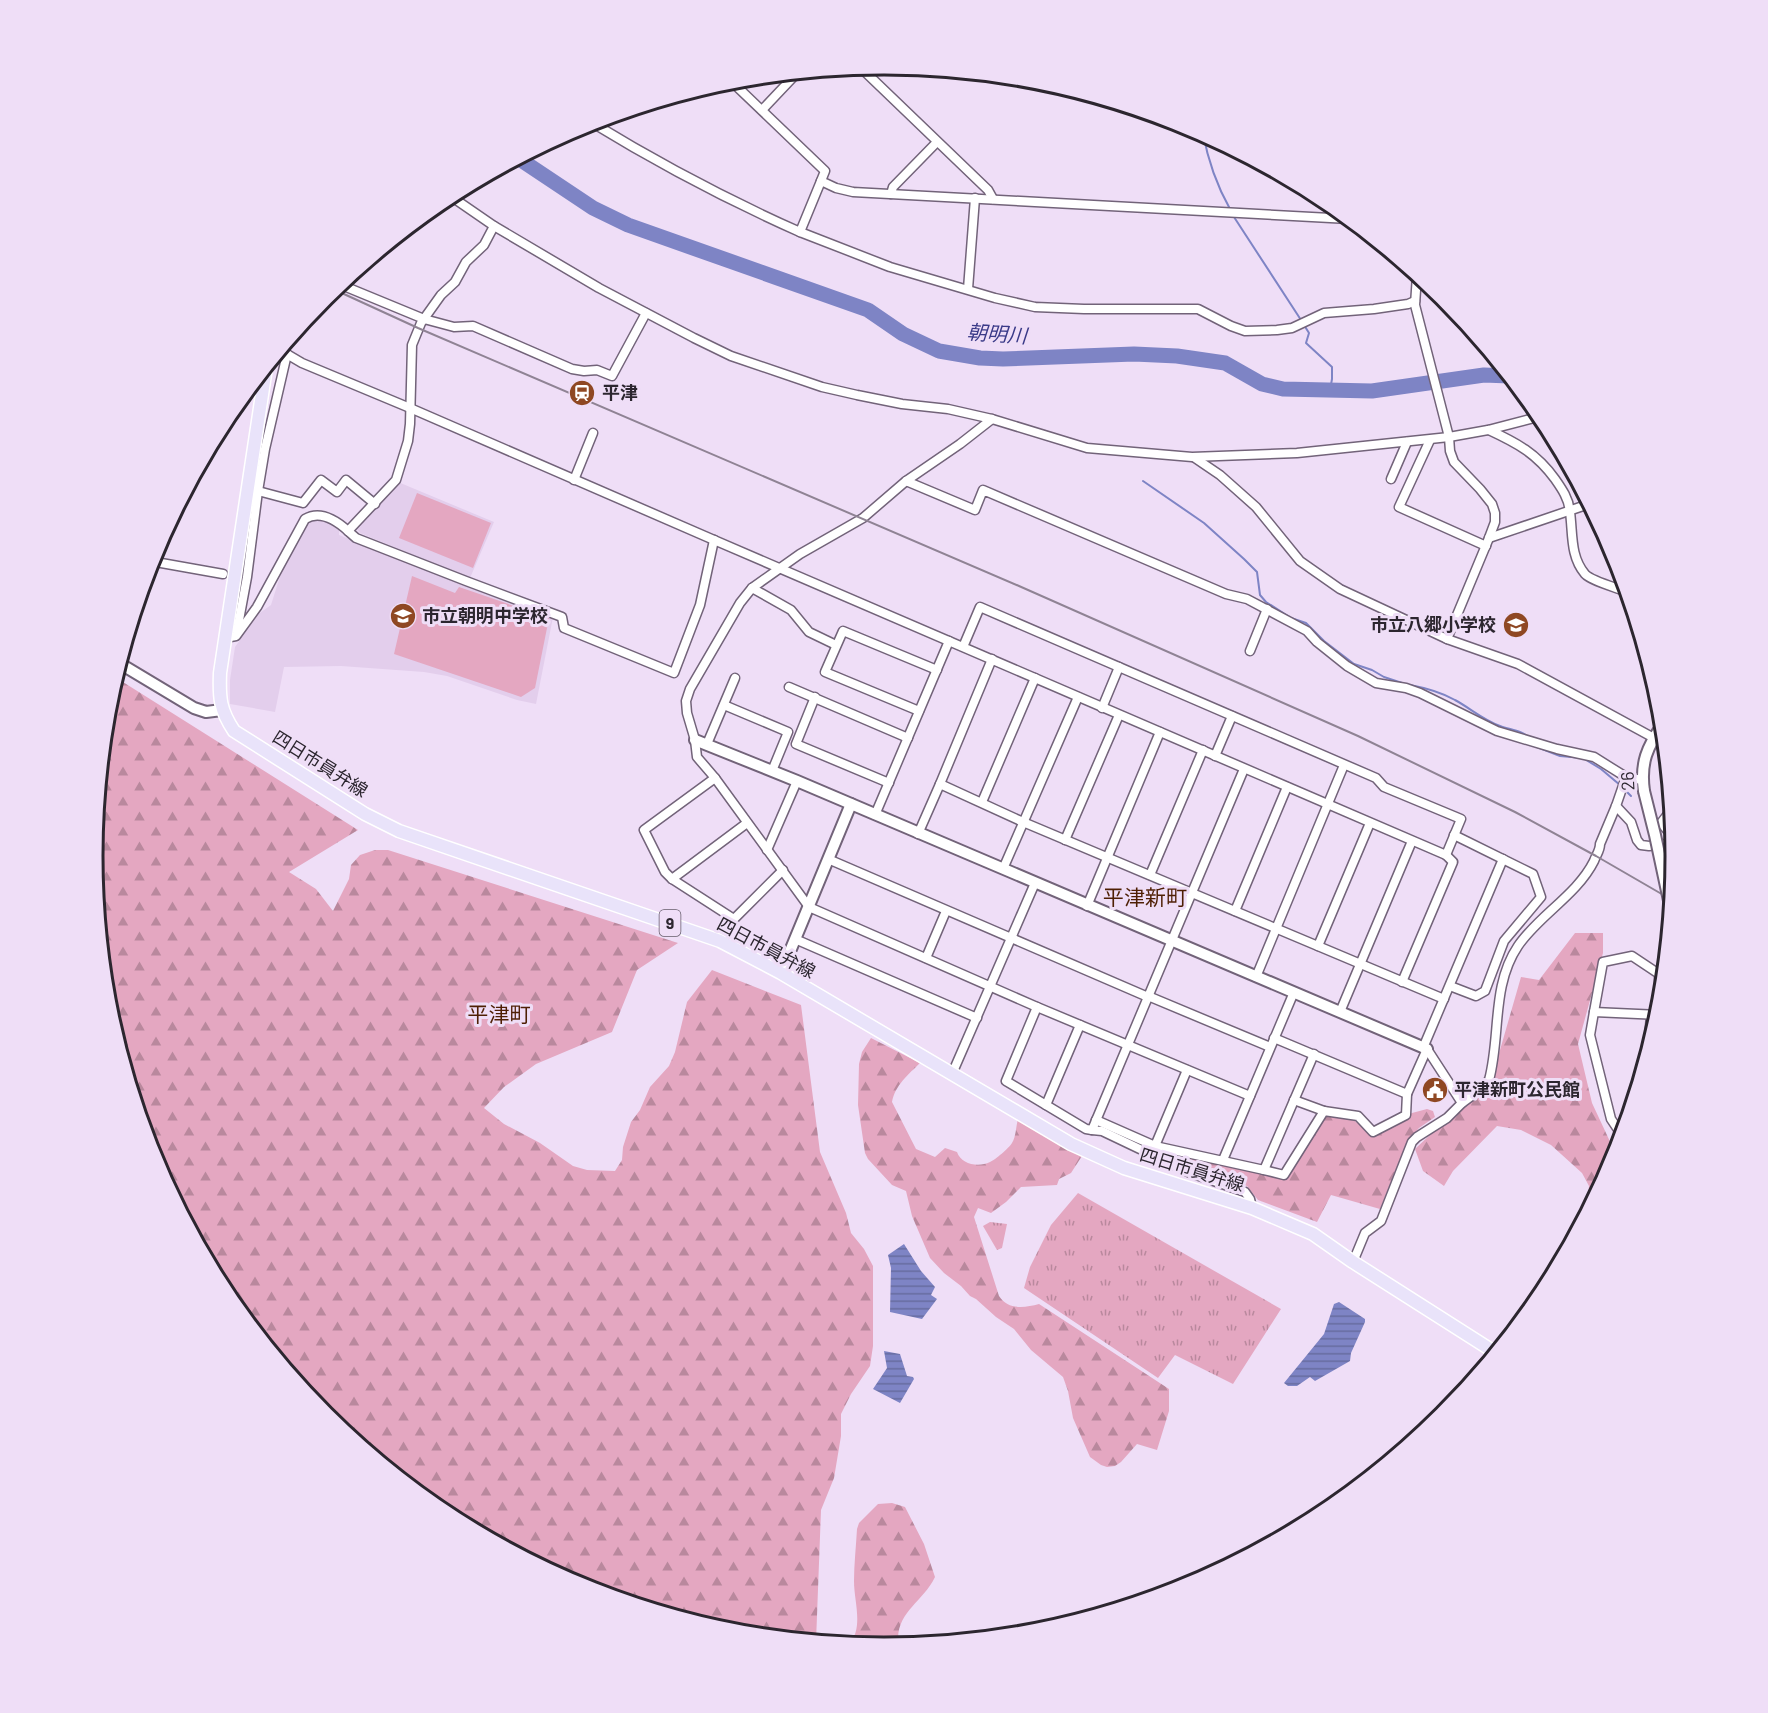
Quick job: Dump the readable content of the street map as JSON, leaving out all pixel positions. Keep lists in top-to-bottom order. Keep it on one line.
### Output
{"streets":{"main road":["四日市員弁線","9"],"street":["26"]},"districts":["平津新町","平津町"],"water":["朝明川"],"places":{"station":["平津"],"school or university":["市立朝明中学校","市立八郷小学校"],"public building":["平津新町公民館"]}}
